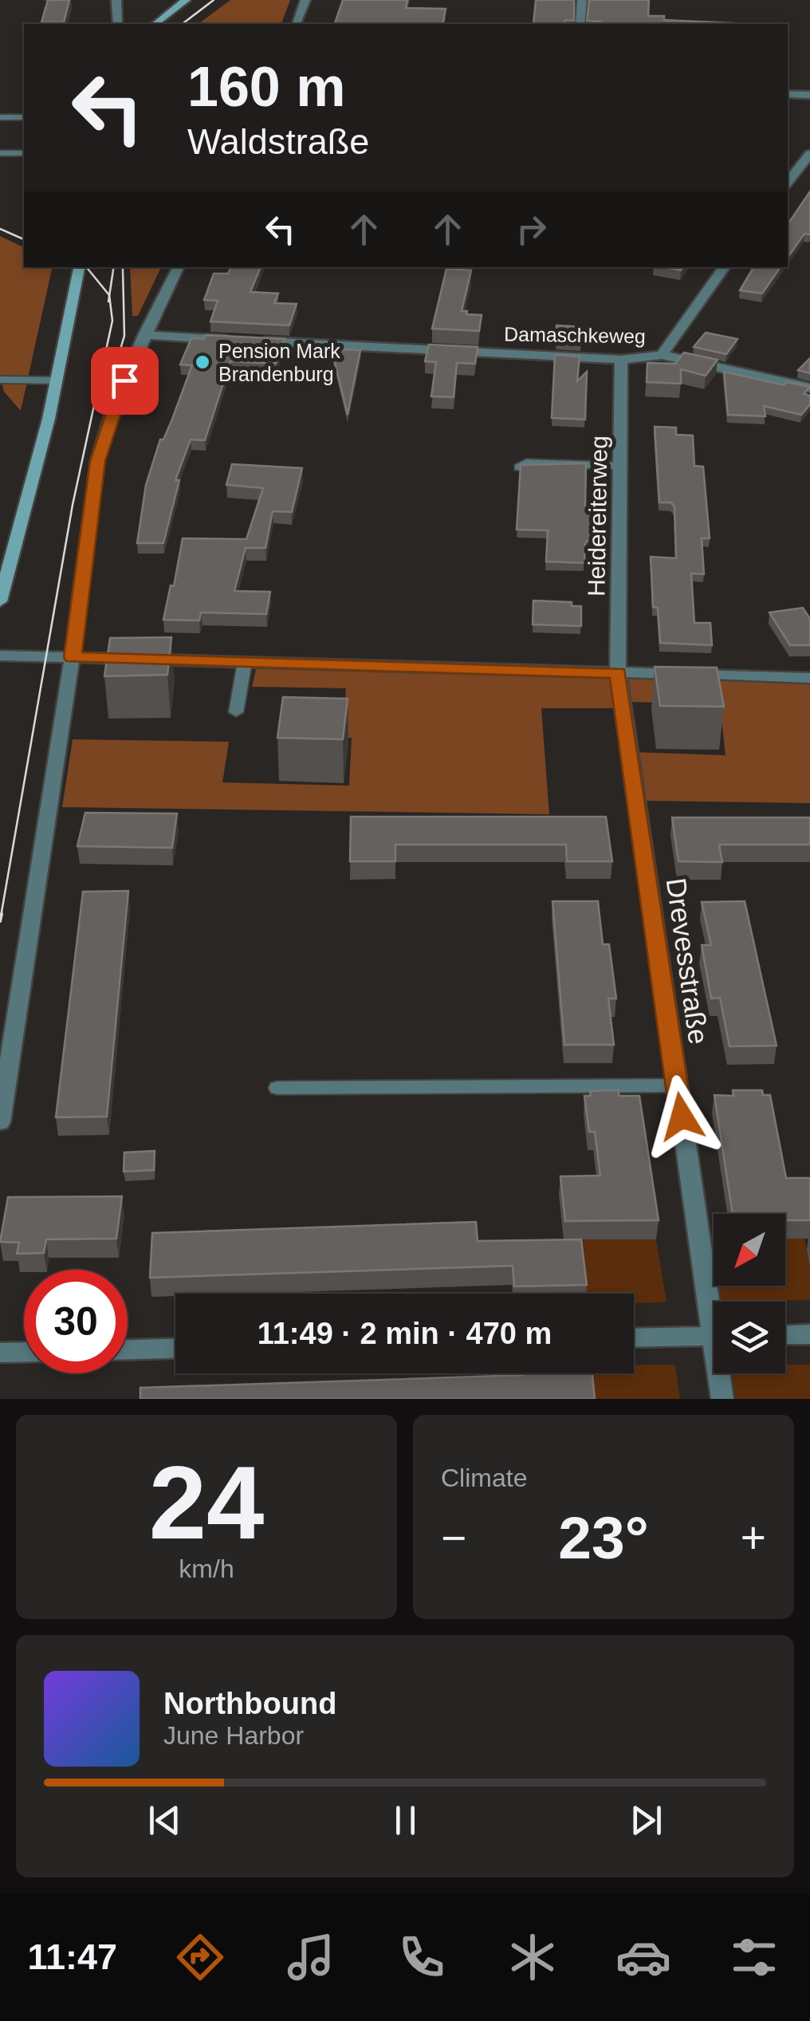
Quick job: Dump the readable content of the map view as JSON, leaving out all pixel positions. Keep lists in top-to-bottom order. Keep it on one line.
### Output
{"streets":{"street":["Damaschkeweg","Heidereiterweg","Drevesstraße"]},"crossings":[["Damaschkeweg","Heidereiterweg"],["Heidereiterweg","Drevesstraße"]],"places":["Pension Mark Brandenburg"],"north":"bottom left","page":{"turn":["160 m","Waldstraße"],"limit":"30","trip":"11:49 · 2 min · 470 m","tile":[["24","km/h"],"Climate"],"heat":["−","23°","+"],"song":["Northbound","June Harbor"],"tabs":"11:47"}}
